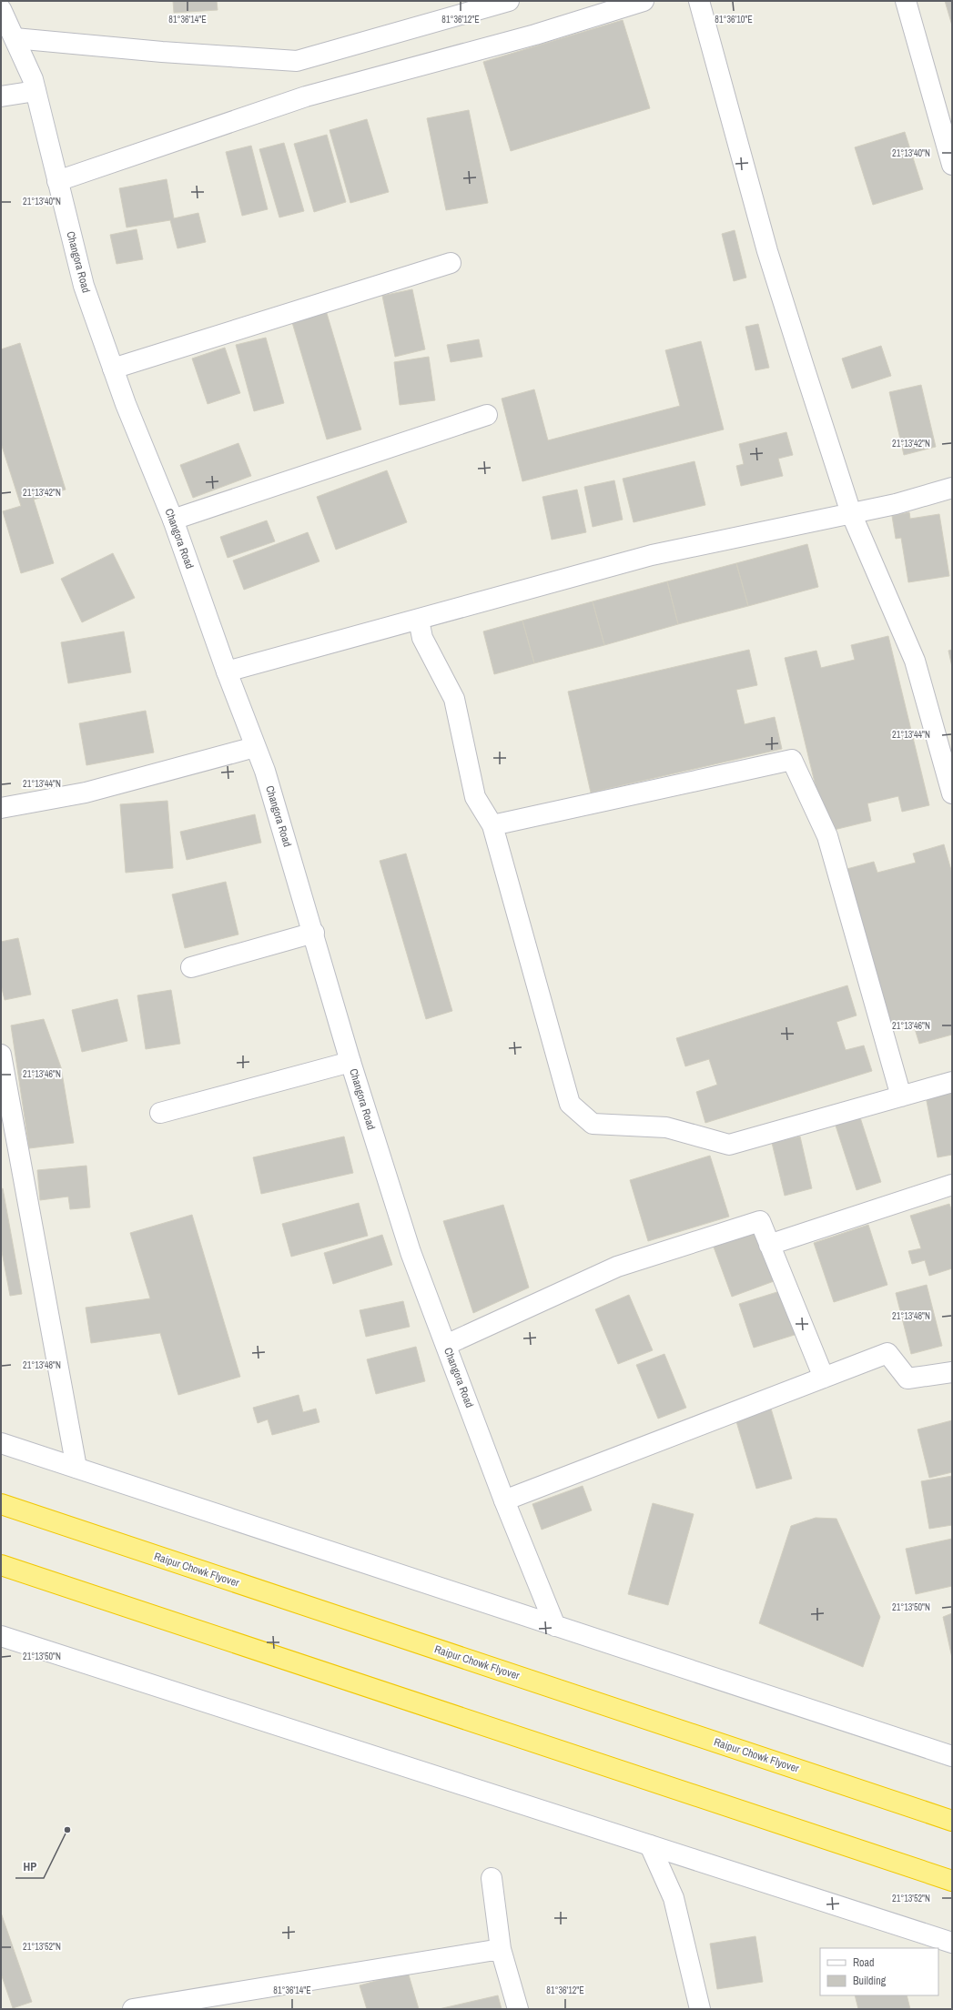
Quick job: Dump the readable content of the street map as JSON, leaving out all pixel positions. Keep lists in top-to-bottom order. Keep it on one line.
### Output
{"streets":{"highway":["Raipur Chowk Flyover"],"street":["Changora Road"]},"places":["HP"],"legend":["Road","Building"],"coordinates":["81°36'14\"E","81°36'12\"E","81°36'10\"E","21°13'40\"N","21°13'42\"N","21°13'44\"N","21°13'46\"N","21°13'48\"N","21°13'50\"N","21°13'52\"N"]}
